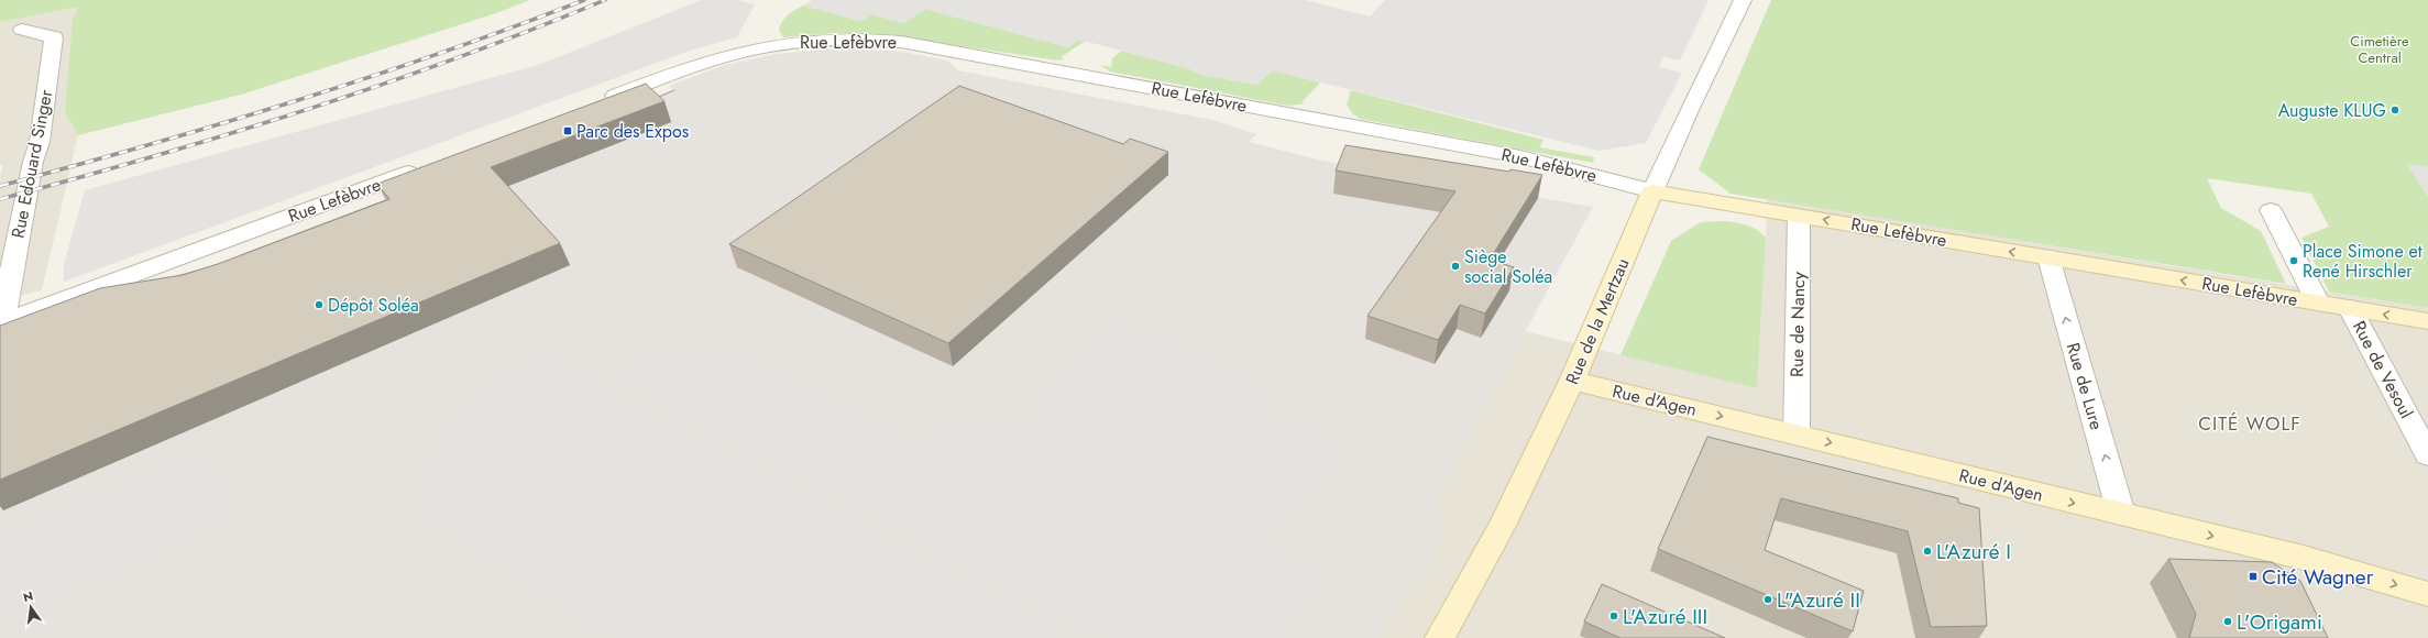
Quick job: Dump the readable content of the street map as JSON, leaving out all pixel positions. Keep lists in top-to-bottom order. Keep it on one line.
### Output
{"streets":{"main road":["Rue Lefèbvre","Rue de la Mertzau","Rue d'Agen"],"street":["Rue Edouard Singer","Rue de Nancy","Rue de Vesoul","Rue de Lure"]},"crossings":[["Rue Lefèbvre","Rue Edouard Singer"],["Rue Lefèbvre","Rue de la Mertzau"],["Rue Lefèbvre","Rue de Nancy"],["Rue Lefèbvre","Rue de Vesoul"],["Rue Lefèbvre","Rue de Lure"],["Rue de la Mertzau","Rue d'Agen"],["Rue de Nancy","Rue d'Agen"],["Rue de Lure","Rue d'Agen"]],"one_way":["Rue de Lure","Rue d'Agen"],"districts":["CITÉ WOLF"],"parks":["Cimetière Central"],"places":{"other":["Auguste KLUG","Place Simone et René Hirschler","Siège social Soléa","Dépôt Soléa","L'Azuré I","L\"Azuré II","L'Azuré III","L'Origami"],"transit":["Parc des Expos","Cité Wagner"]},"north":"top"}
